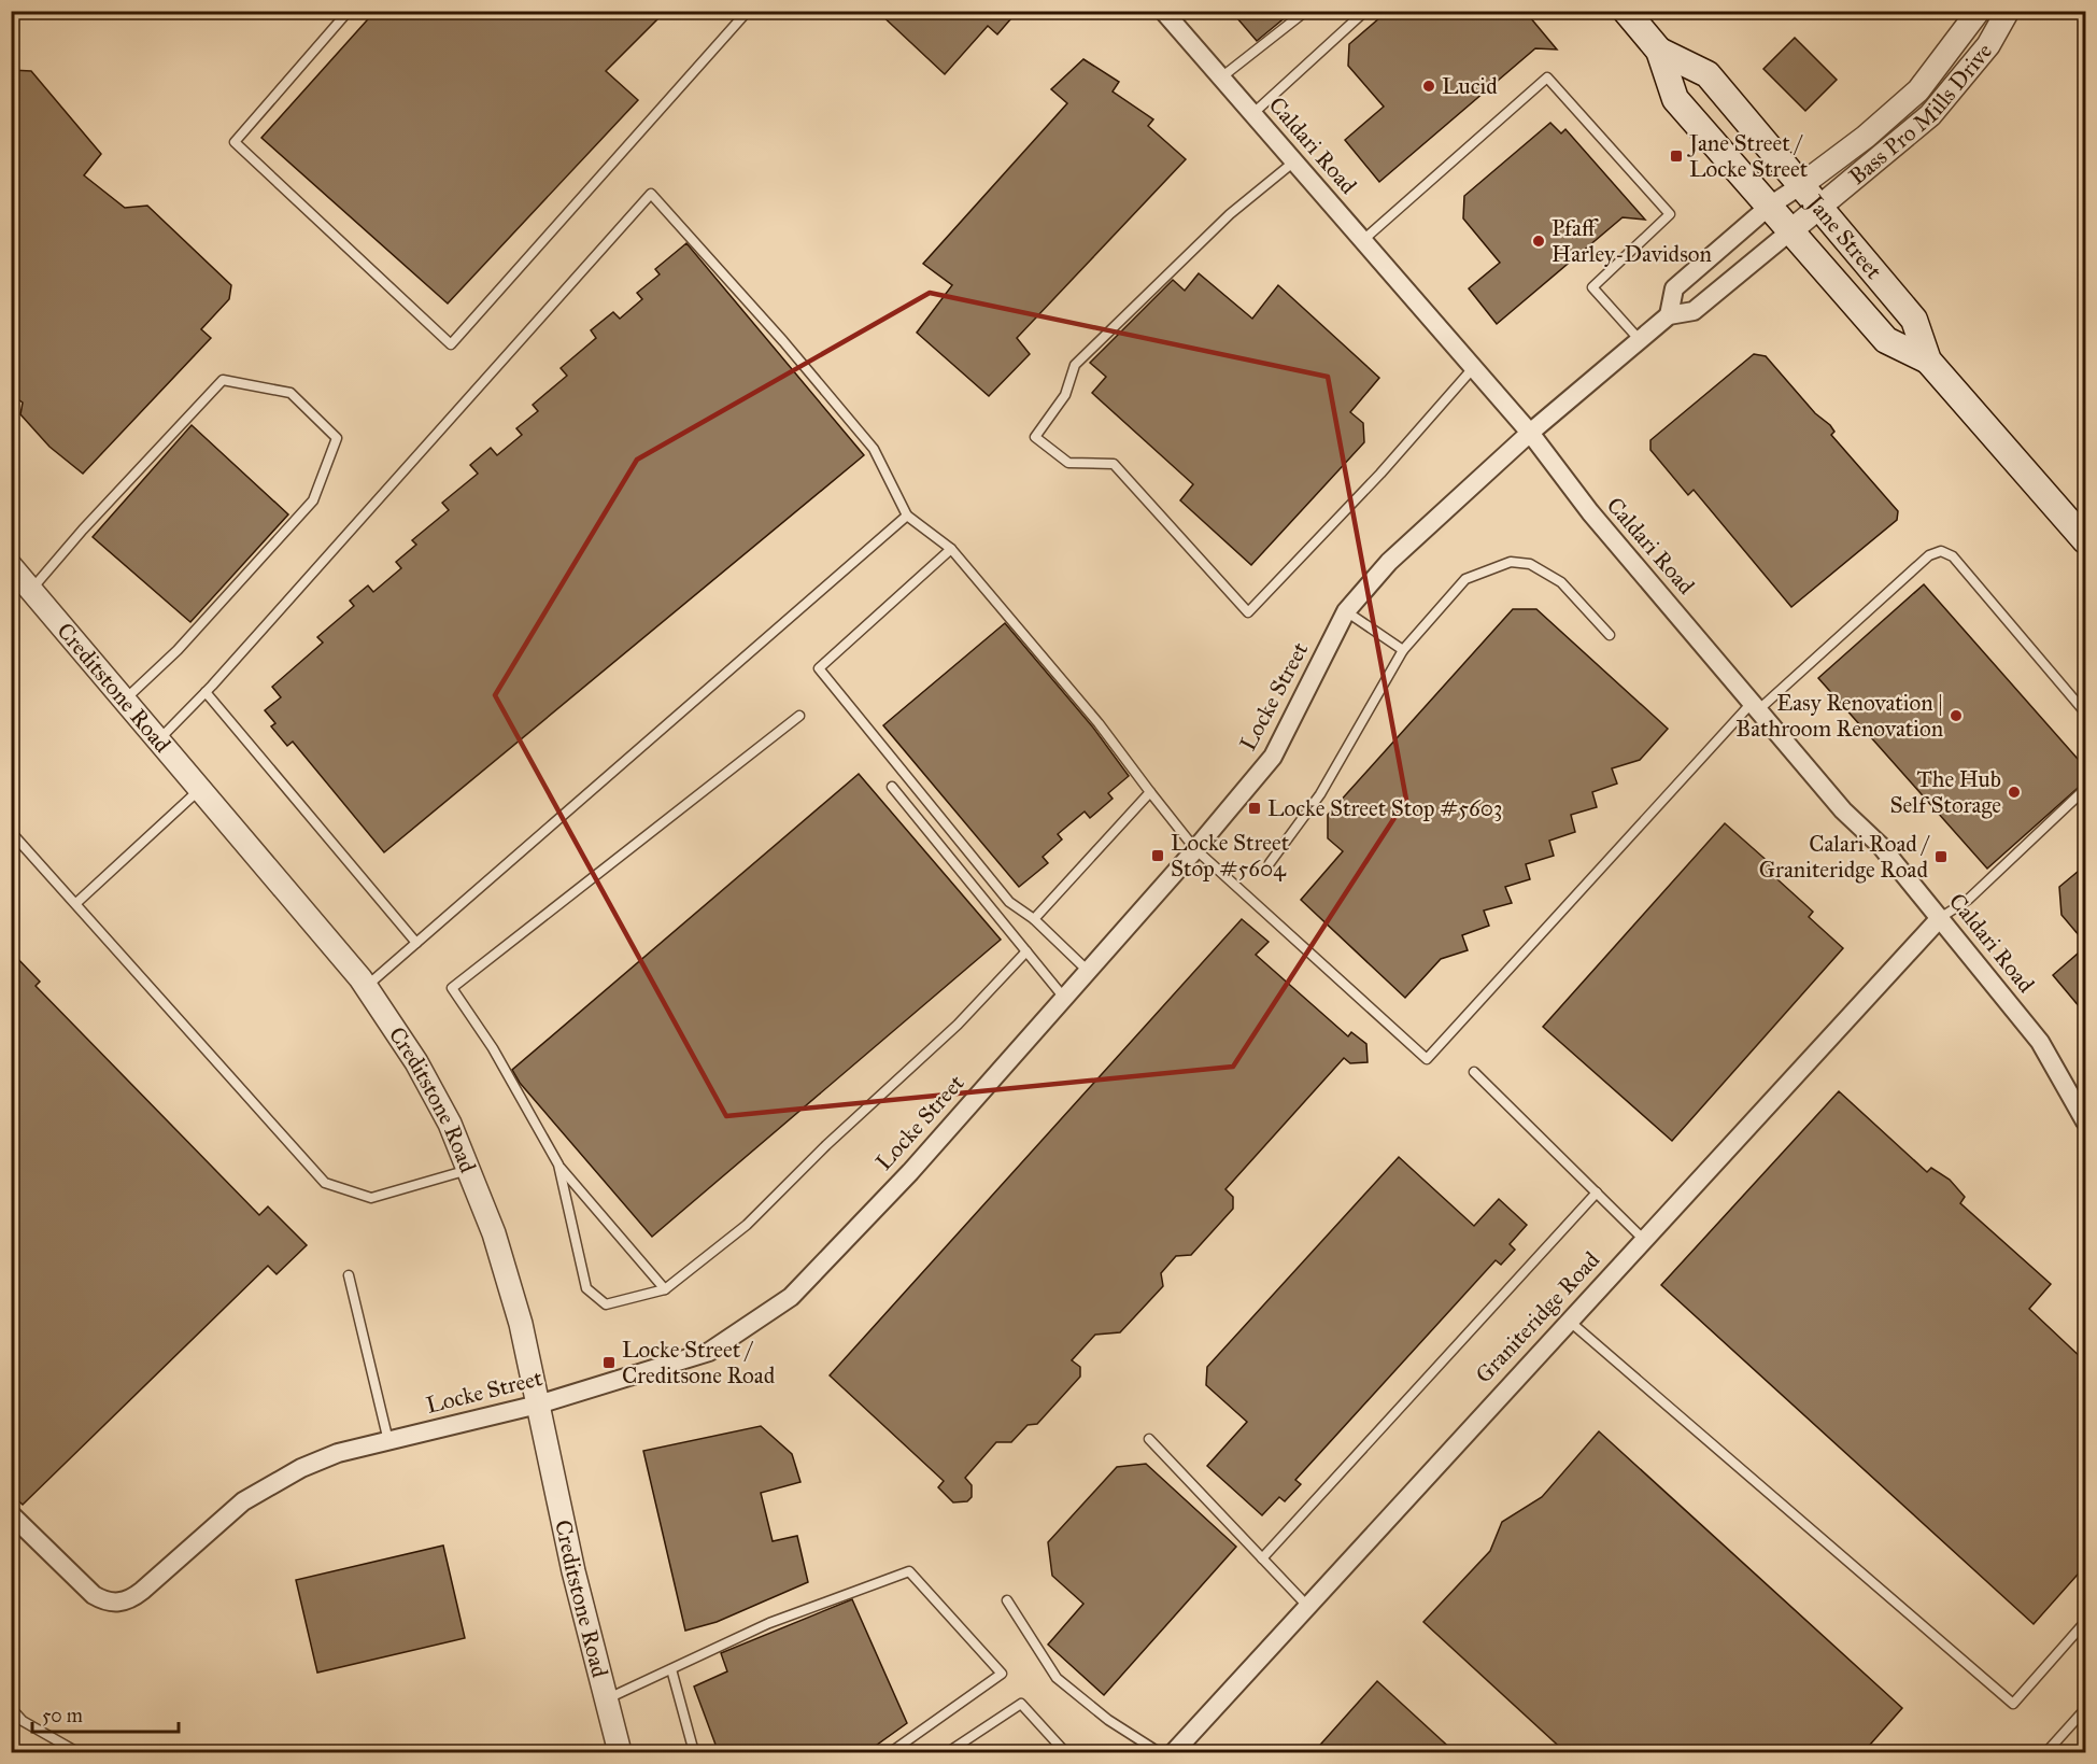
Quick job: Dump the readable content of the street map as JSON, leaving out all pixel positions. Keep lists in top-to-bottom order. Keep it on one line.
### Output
{"streets":{"main road":["Jane Street"],"street":["Bass Pro Mills Drive","Caldari Road","Creditstone Road","Locke Street","Graniteridge Road"]},"crossings":[["Bass Pro Mills Drive","Jane Street"],["Bass Pro Mills Drive","Locke Street"],["Caldari Road","Locke Street"],["Caldari Road","Graniteridge Road"],["Jane Street","Locke Street"],["Creditstone Road","Locke Street"]],"places":{"other":["Lucid","Pfaff Harley-Davidson","Easy Renovation | Bathroom Renovation","The Hub Self Storage"],"transit":["Jane Street / Locke Street","Locke Street Stop #5603","Locke Street Stop #5604","Calari Road / Graniteridge Road","Locke Street / Creditsone Road"]},"scale_bar":"50 m"}
